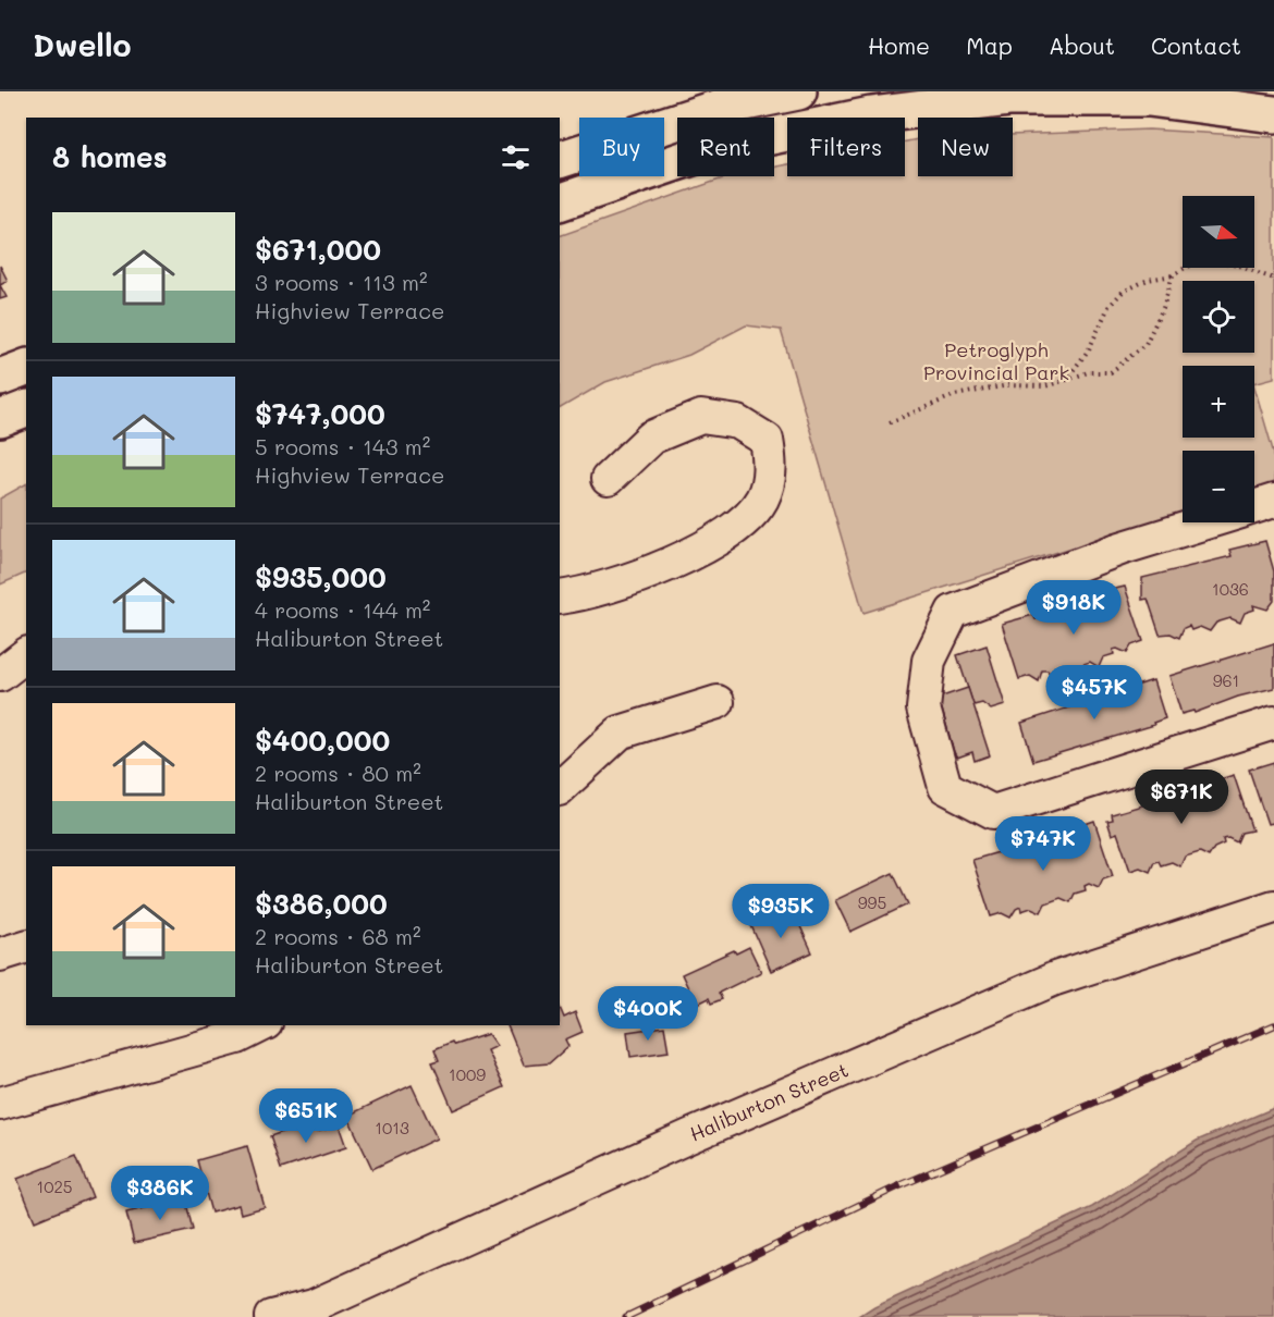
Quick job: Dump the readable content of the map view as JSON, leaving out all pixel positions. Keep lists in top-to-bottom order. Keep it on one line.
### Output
{"streets":{"street":["Haliburton Street"]},"parks":["Petroglyph Provincial Park"],"house_numbers":["1036","961","995","1009","1013","1025"],"north":"right","page":{"header":"Dwello","nav":["Home","Map","About","Contact"],"chip":["Buy","Rent","Filters","New"],"heading":"8 homes","map_buttons":["+","−"],"list":[{"name":"$671,000","note":"3 rooms · 113 m² · Highview Terrace"},{"name":"$747,000","note":"5 rooms · 143 m² · Highview Terrace"},{"name":"$935,000","note":"4 rooms · 144 m² · Haliburton Street"},{"name":"$400,000","note":"2 rooms · 80 m² · Haliburton Street"},{"name":"$386,000","note":"2 rooms · 68 m² · Haliburton Street"}],"price":["$918K","$457K","$671K","$747K","$935K","$400K","$651K","$386K"]}}
